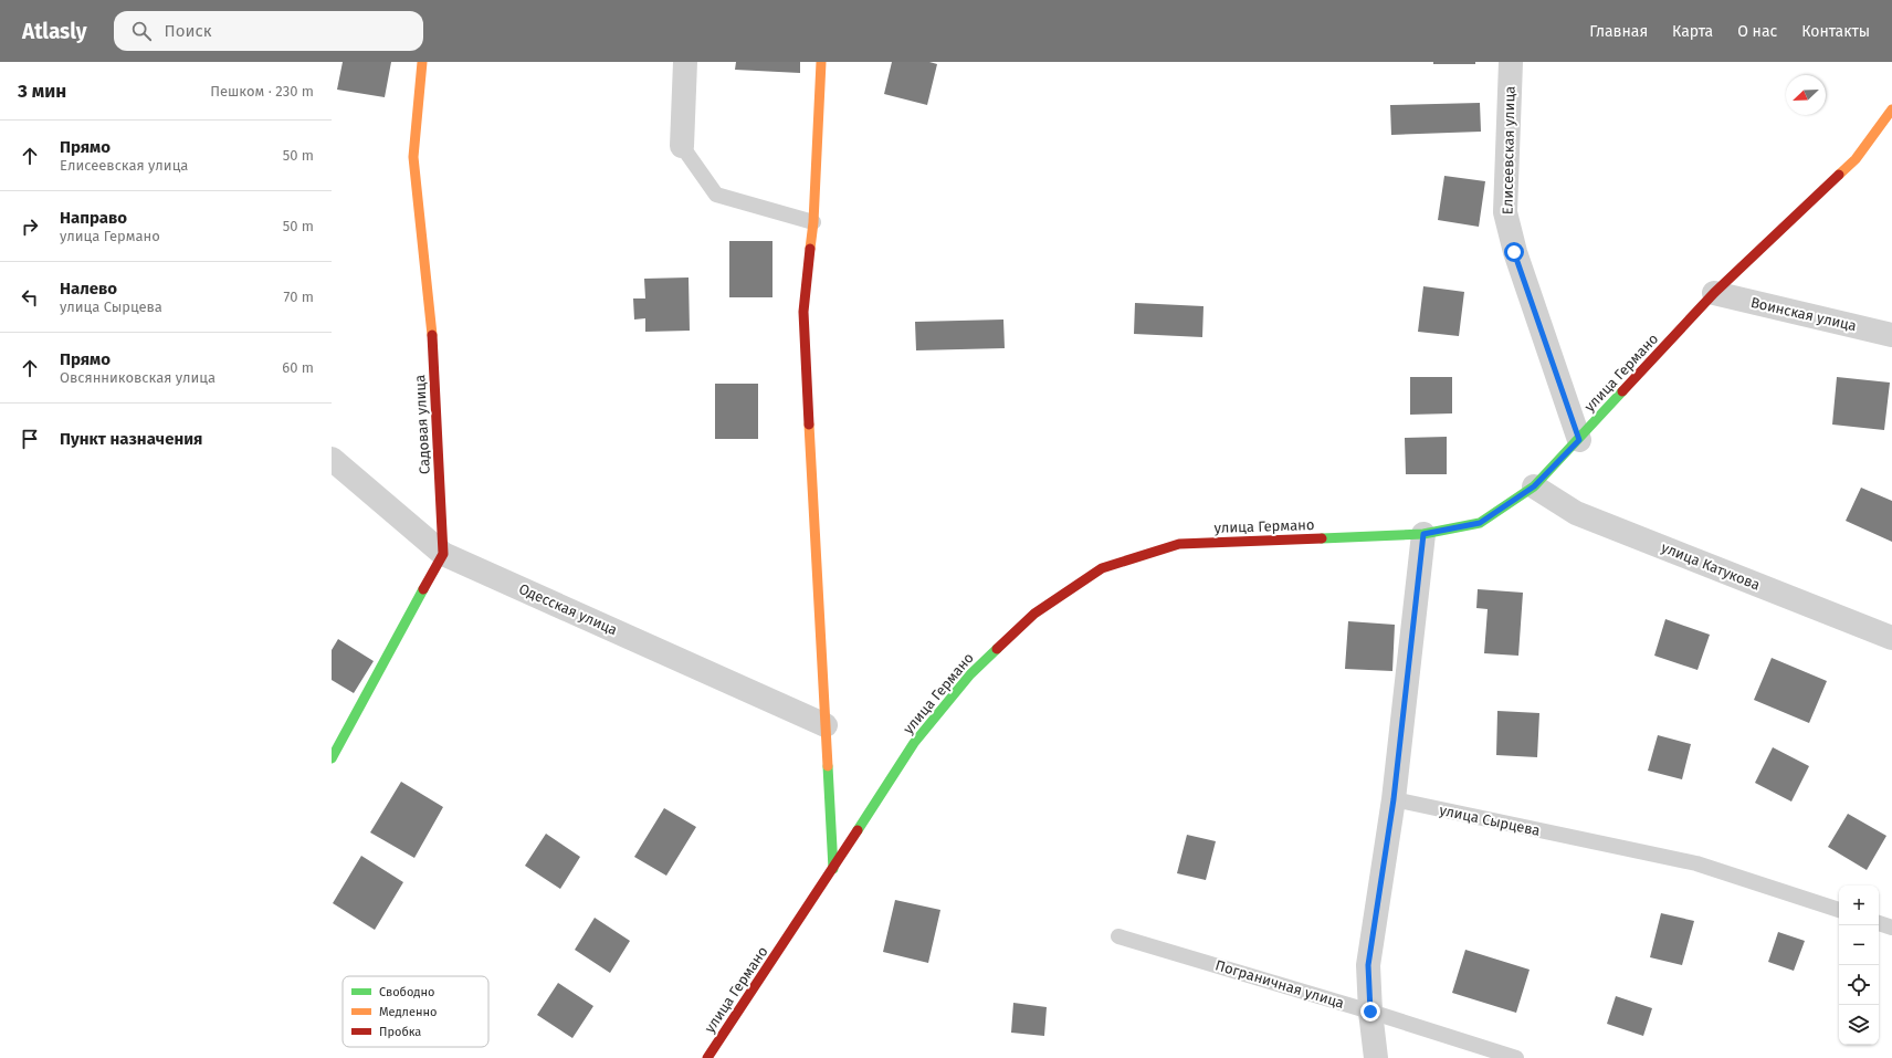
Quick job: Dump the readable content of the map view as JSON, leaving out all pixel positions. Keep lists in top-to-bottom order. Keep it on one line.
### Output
{"streets":{"main road":["улица Германо","Садовая улица"],"street":["Елисеевская улица","Воинская улица","улица Катукова","Одесская улица"],"lane":["улица Сырцева","Пограничная улица"]},"crossings":[["Елисеевская улица","улица Германо"],["Воинская улица","улица Германо"],["улица Германо","улица Катукова"],["Садовая улица","Одесская улица"]],"legend":["Свободно","Медленно","Пробка"],"north":"bottom left","page":{"header":"Atlasly","search":"Поиск","nav":["Главная","Карта","О нас","Контакты"],"heading":["3 мин","Пешком · 230 m"],"list":[["Прямо","Елисеевская улица","50 m"],["Направо","улица Германо","50 m"],["Налево","улица Сырцева","70 m"],["Прямо","Овсянниковская улица","60 m"],"Пункт назначения"],"map_buttons":["+","−"]}}
